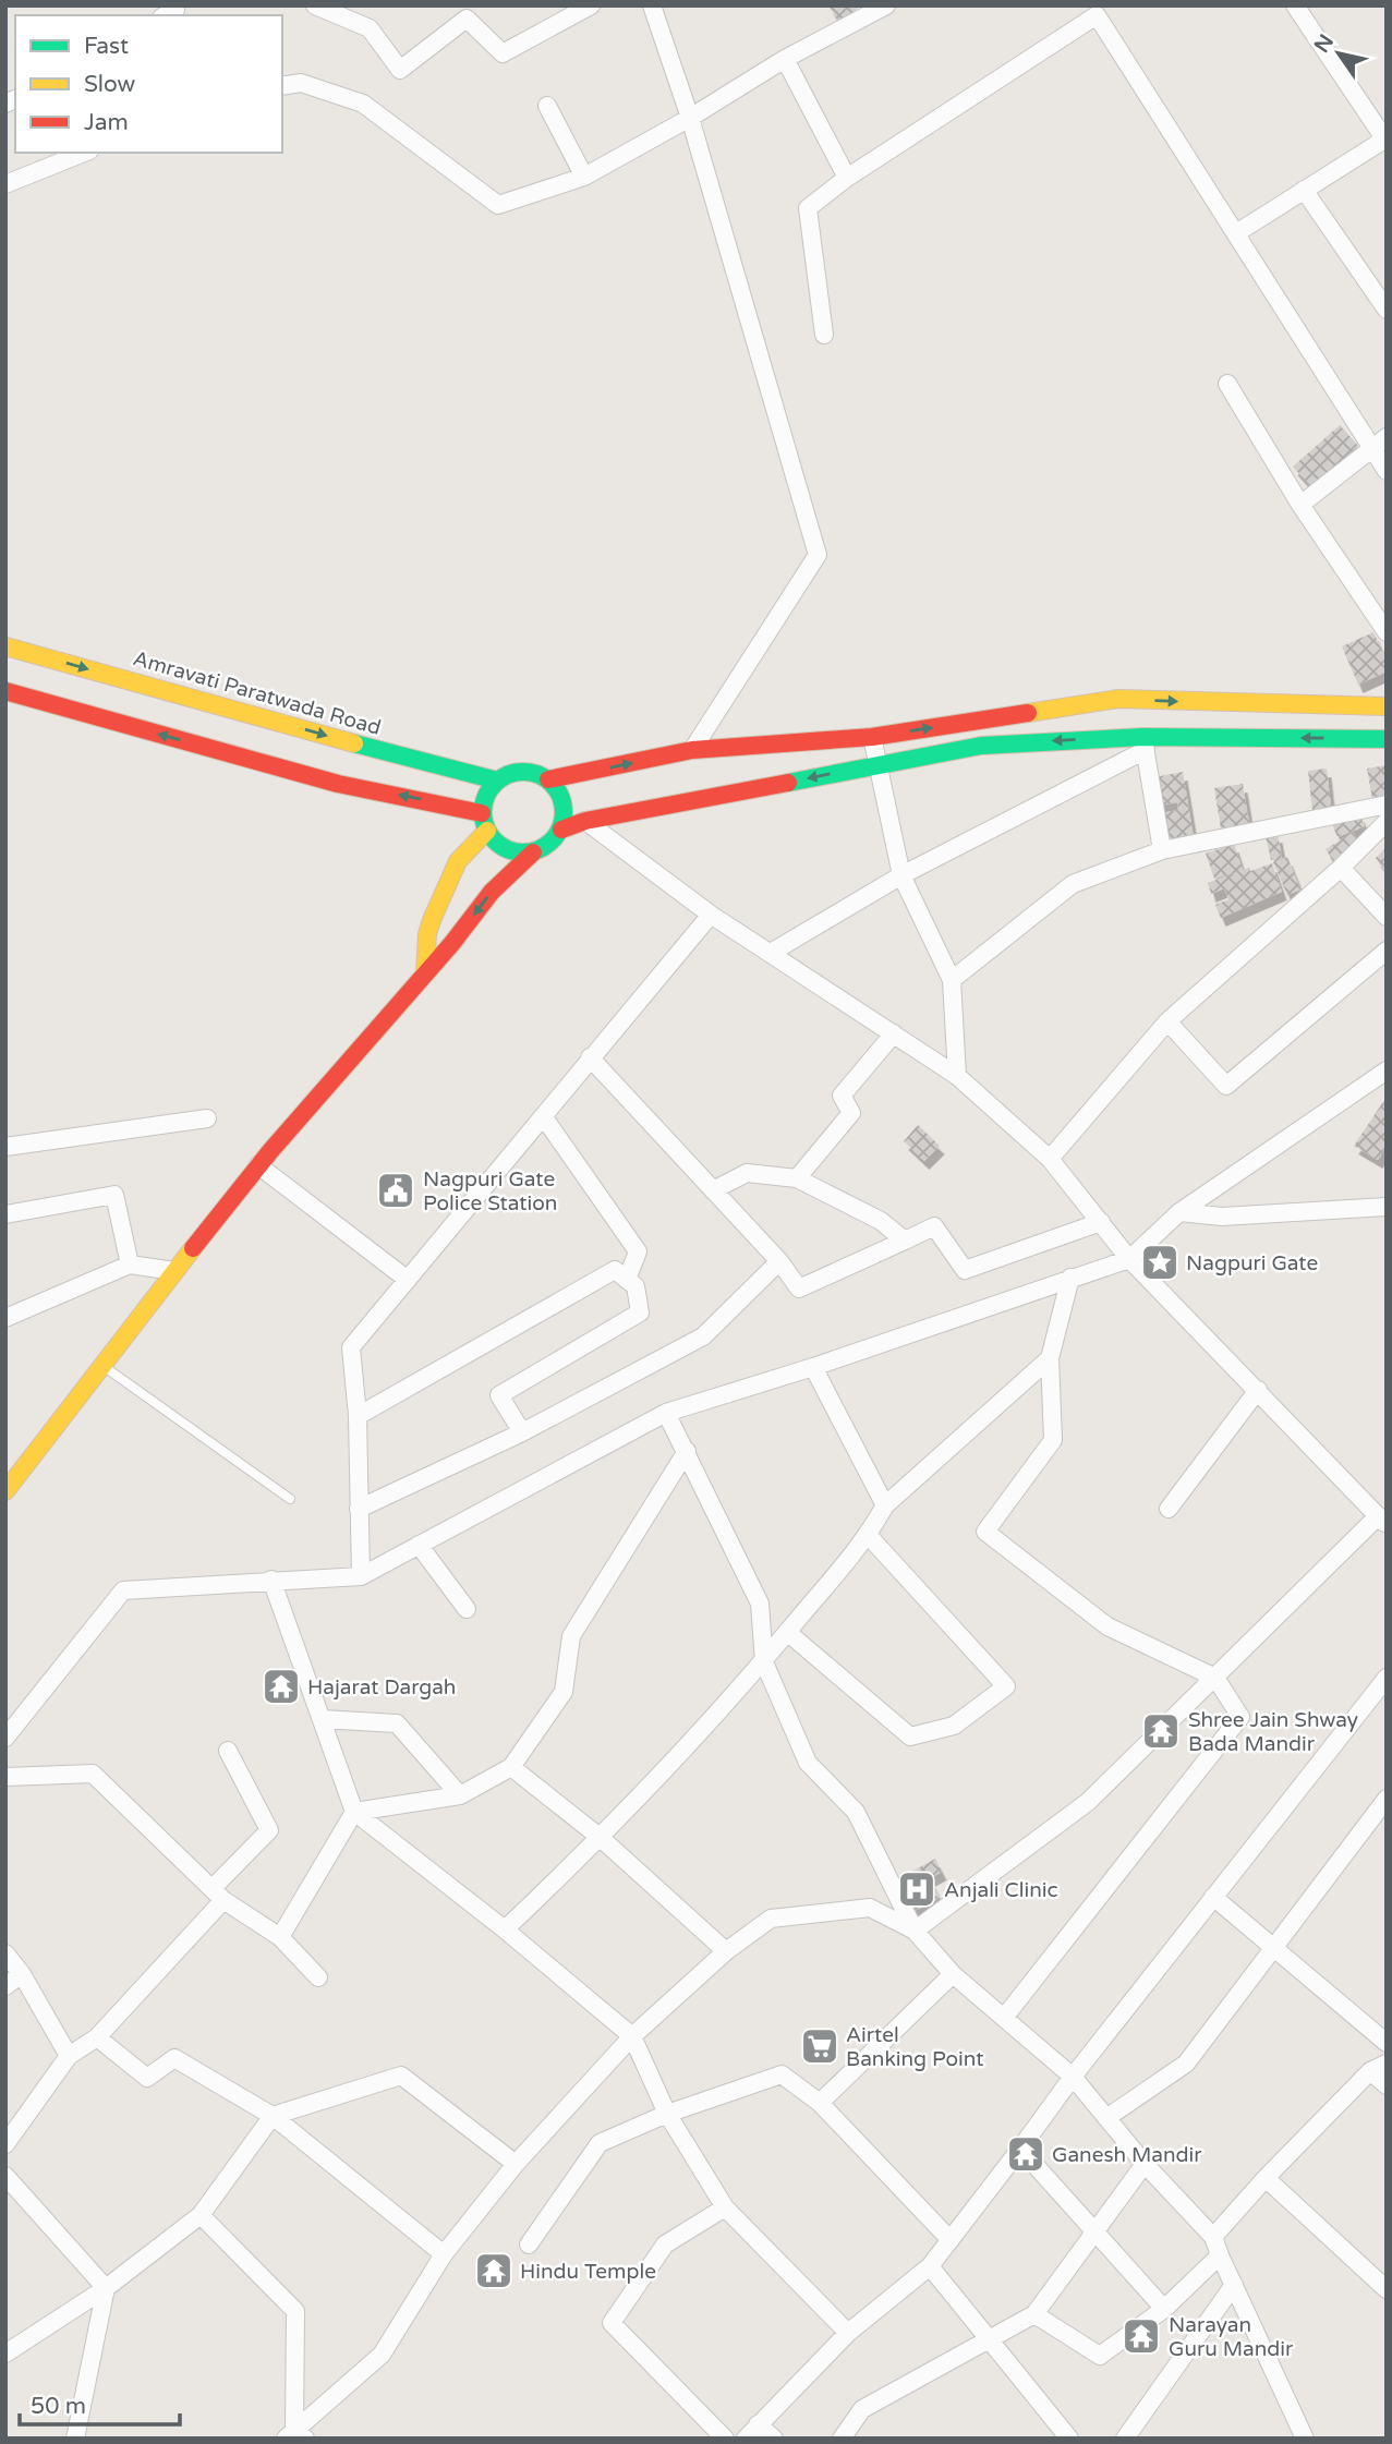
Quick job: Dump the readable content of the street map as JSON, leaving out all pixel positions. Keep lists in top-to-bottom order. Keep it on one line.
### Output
{"streets":{"main road":["Amravati Paratwada Road"]},"places":{"public building":["Nagpuri Gate Police Station"],"place":["Nagpuri Gate"],"temple":["Hajarat Dargah","Shree Jain Shway Bada Mandir","Ganesh Mandir","Hindu Temple","Narayan Guru Mandir"],"hospital":["Anjali Clinic"],"supermarket":["Airtel Banking Point"]},"legend":["Fast","Slow","Jam"],"scale_bar":"50 m","north":"top left"}
